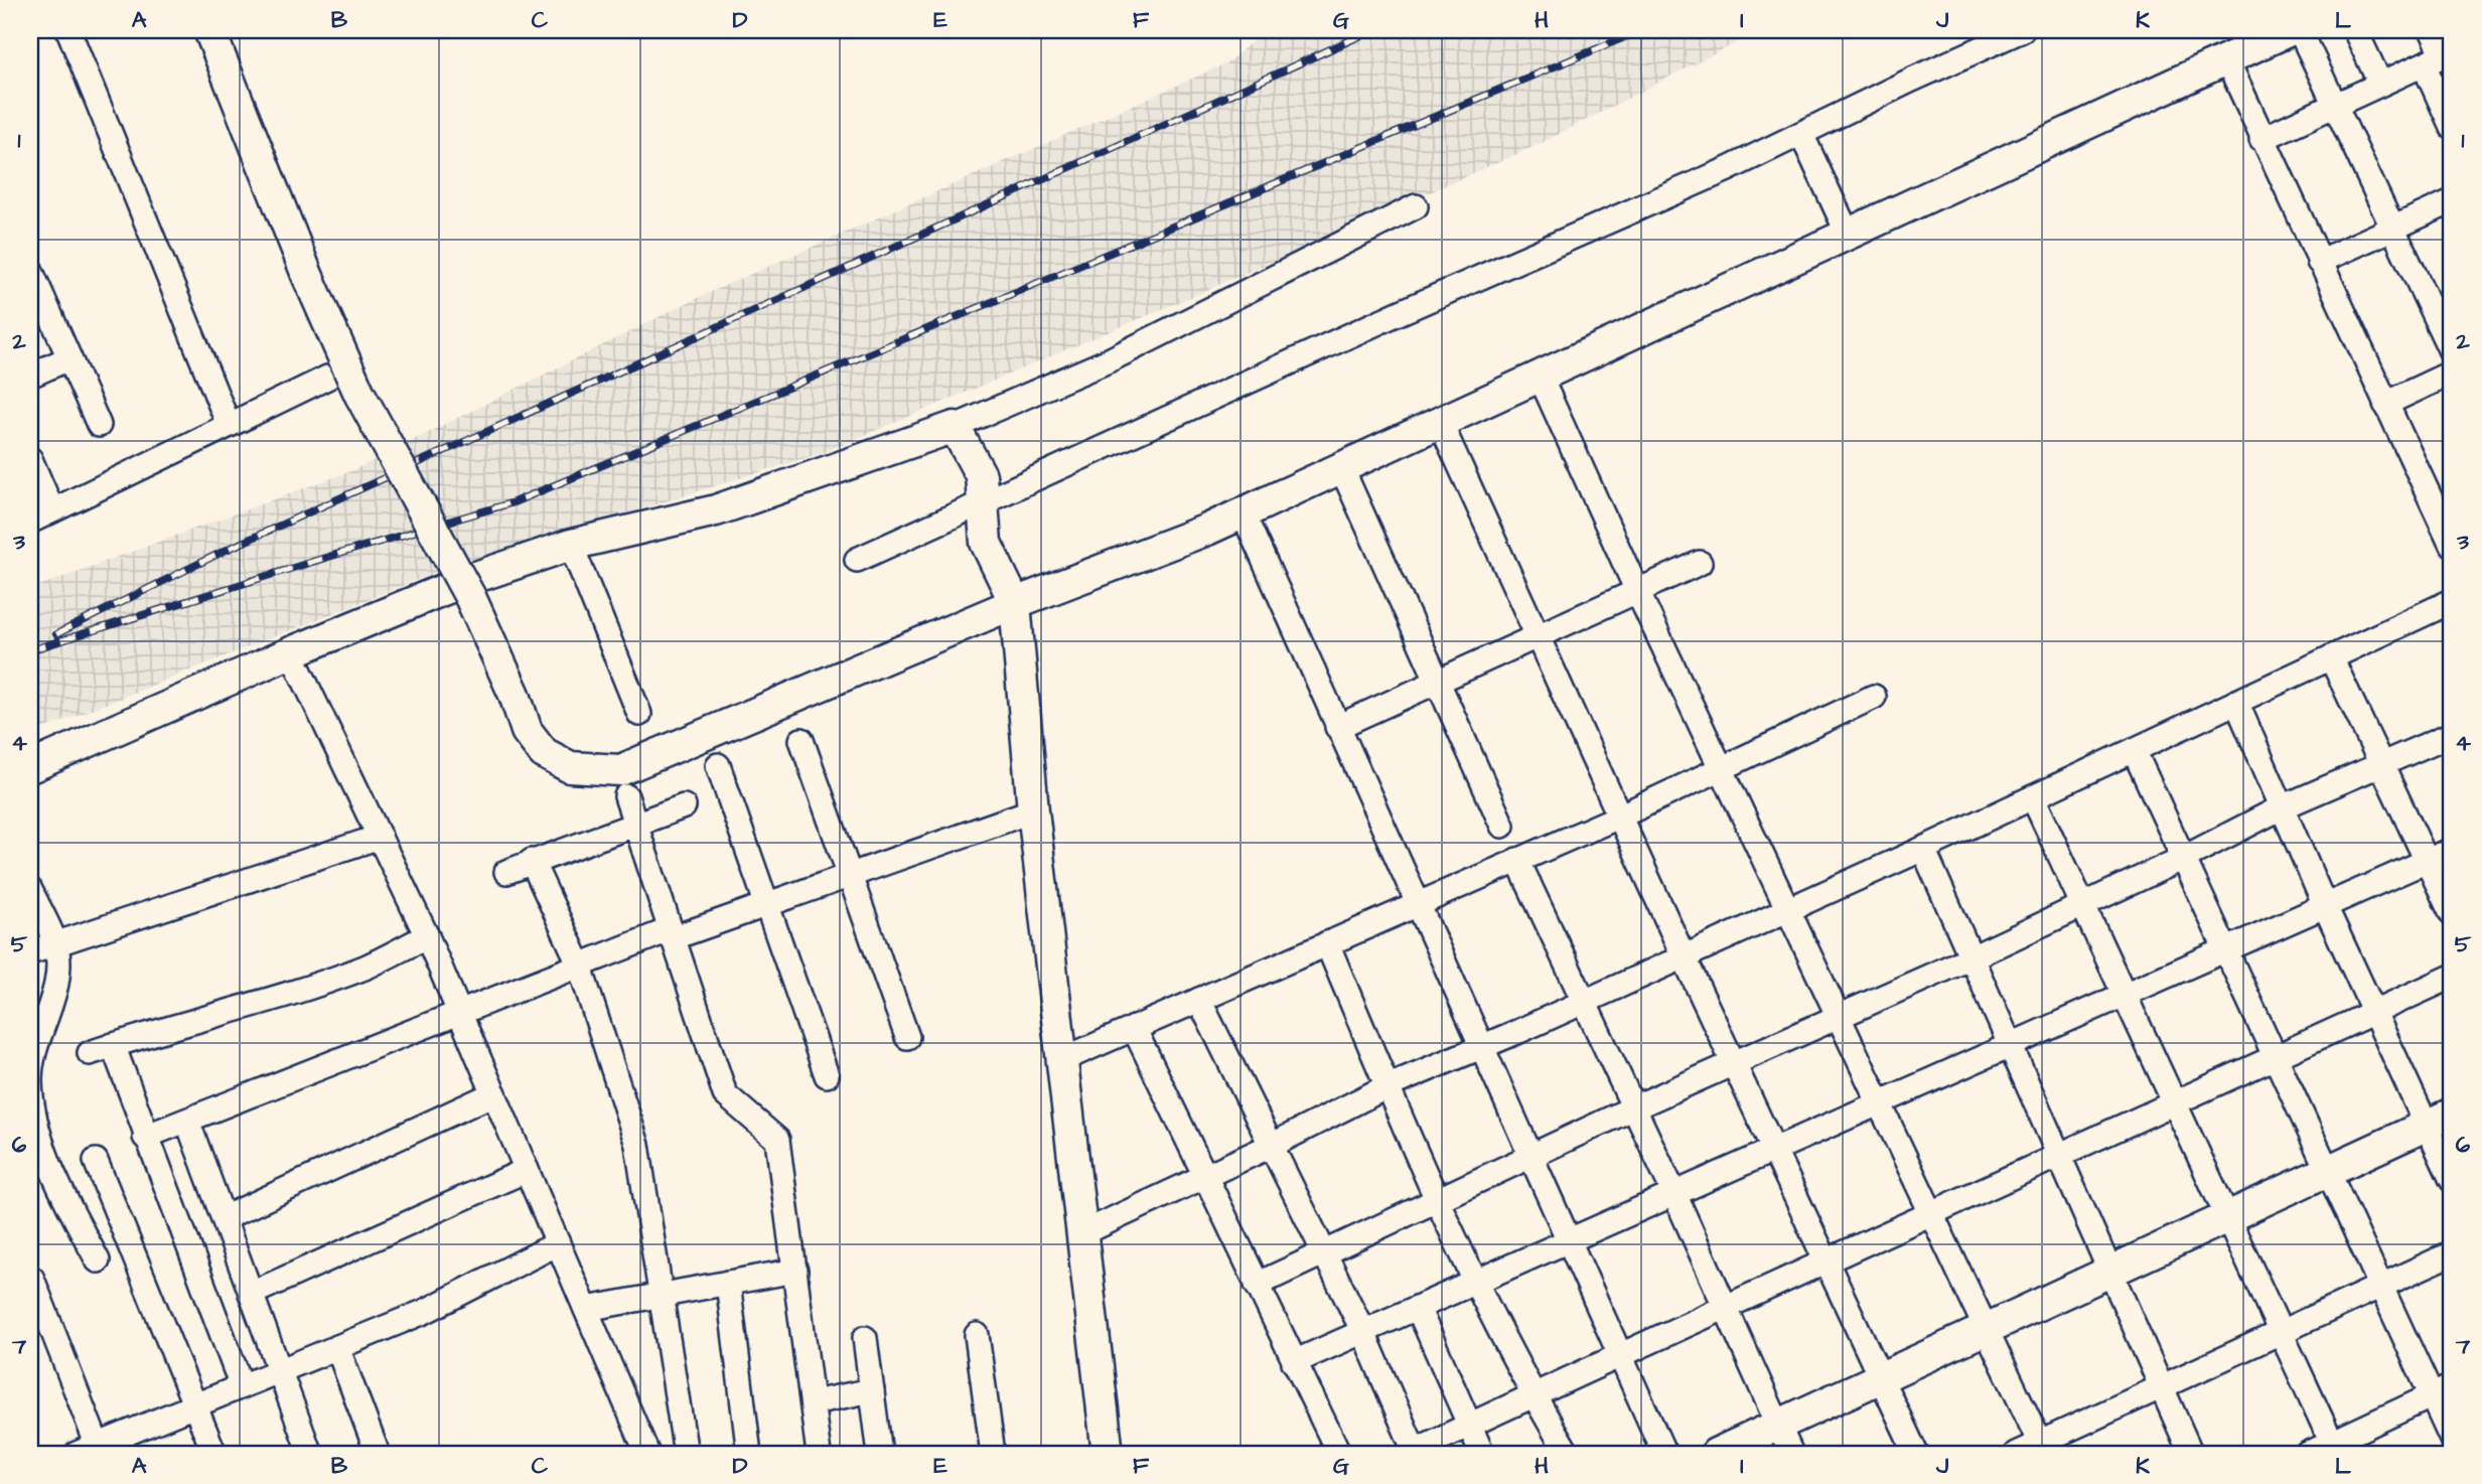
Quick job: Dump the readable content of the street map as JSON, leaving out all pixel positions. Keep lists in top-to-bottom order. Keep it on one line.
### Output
{"grid":{"columns":["A","B","C","D","E","F","G","H","I","J","K","L"],"rows":["1","2","3","4","5","6","7"]}}
